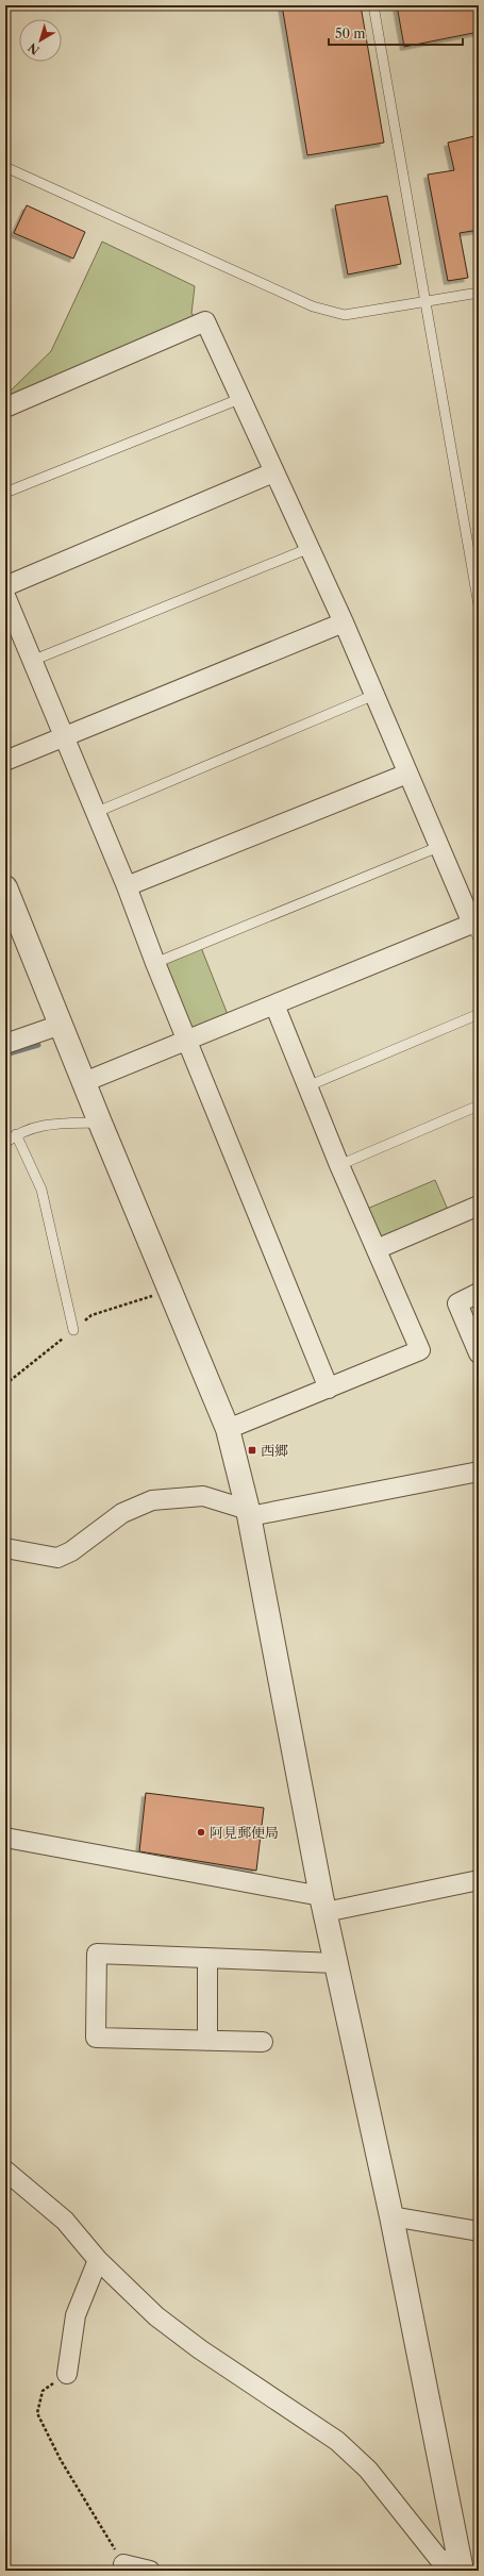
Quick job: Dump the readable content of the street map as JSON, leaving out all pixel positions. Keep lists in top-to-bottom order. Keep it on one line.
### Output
{"places":{"transit":["西郷"],"other":["阿見郵便局"]},"scale_bar":"50 m","north":"bottom left"}
